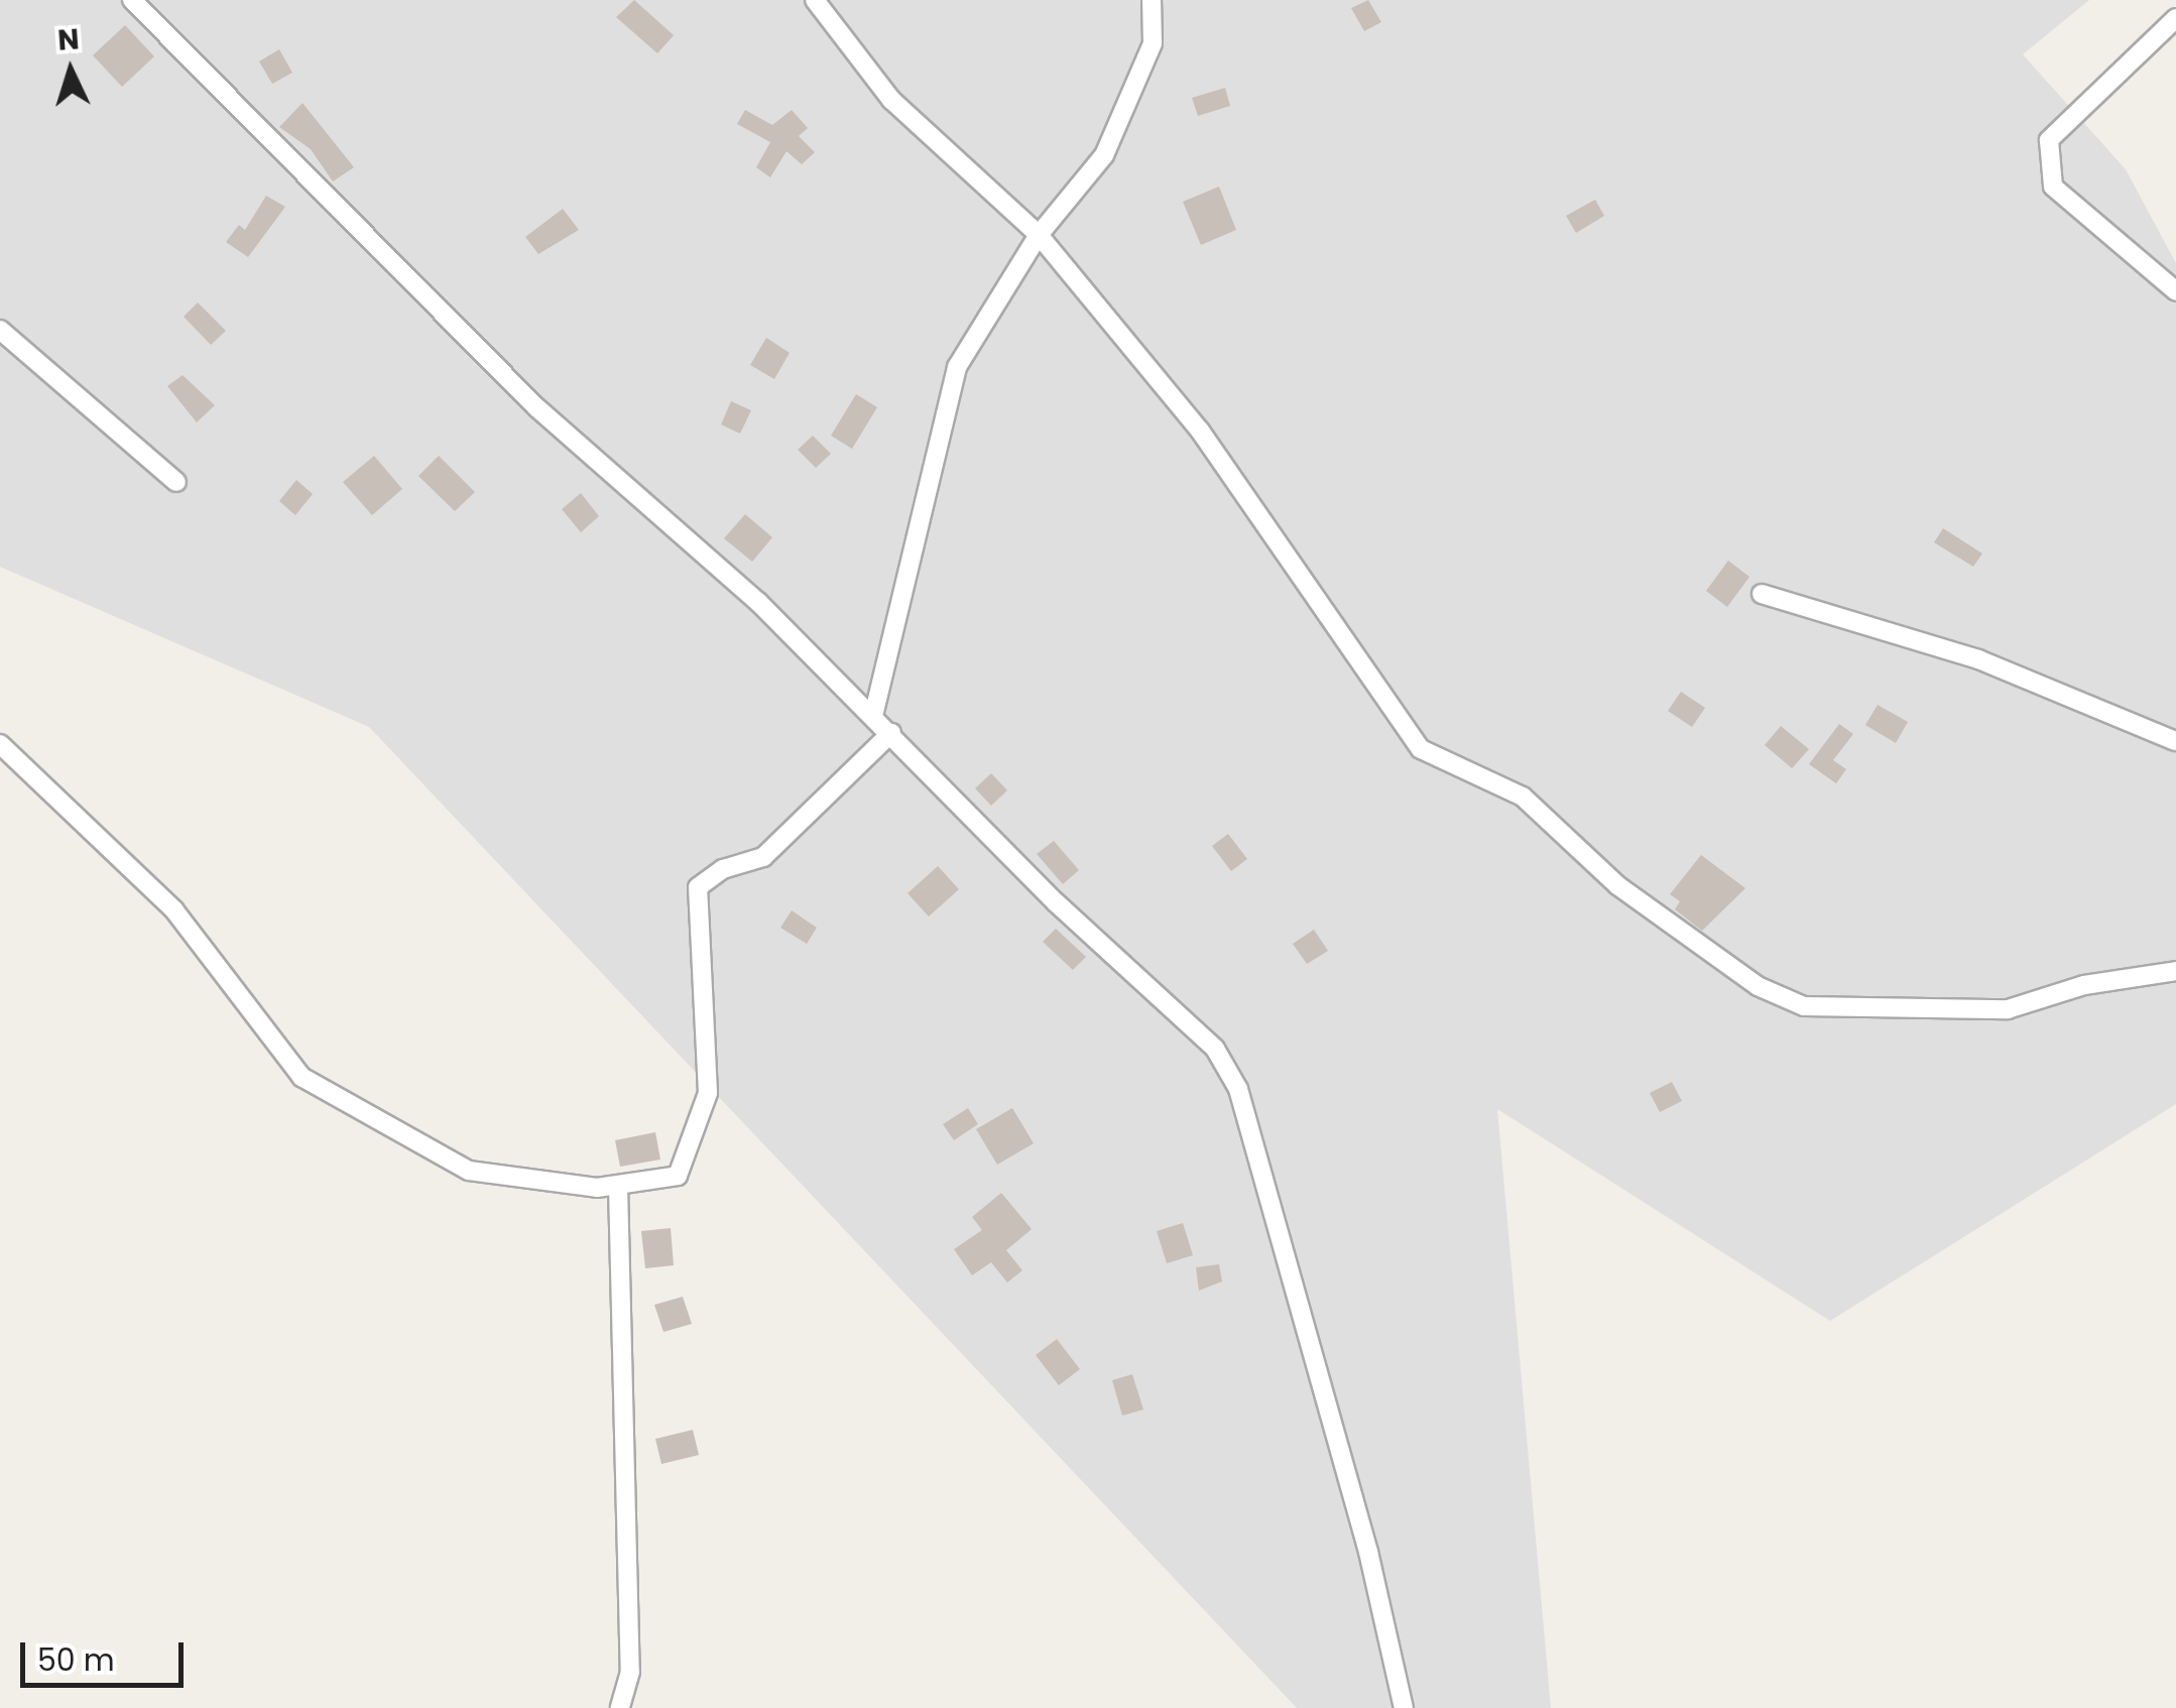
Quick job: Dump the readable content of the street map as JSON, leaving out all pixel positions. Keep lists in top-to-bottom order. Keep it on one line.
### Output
{"scale_bar":"50 m","north":"top"}
